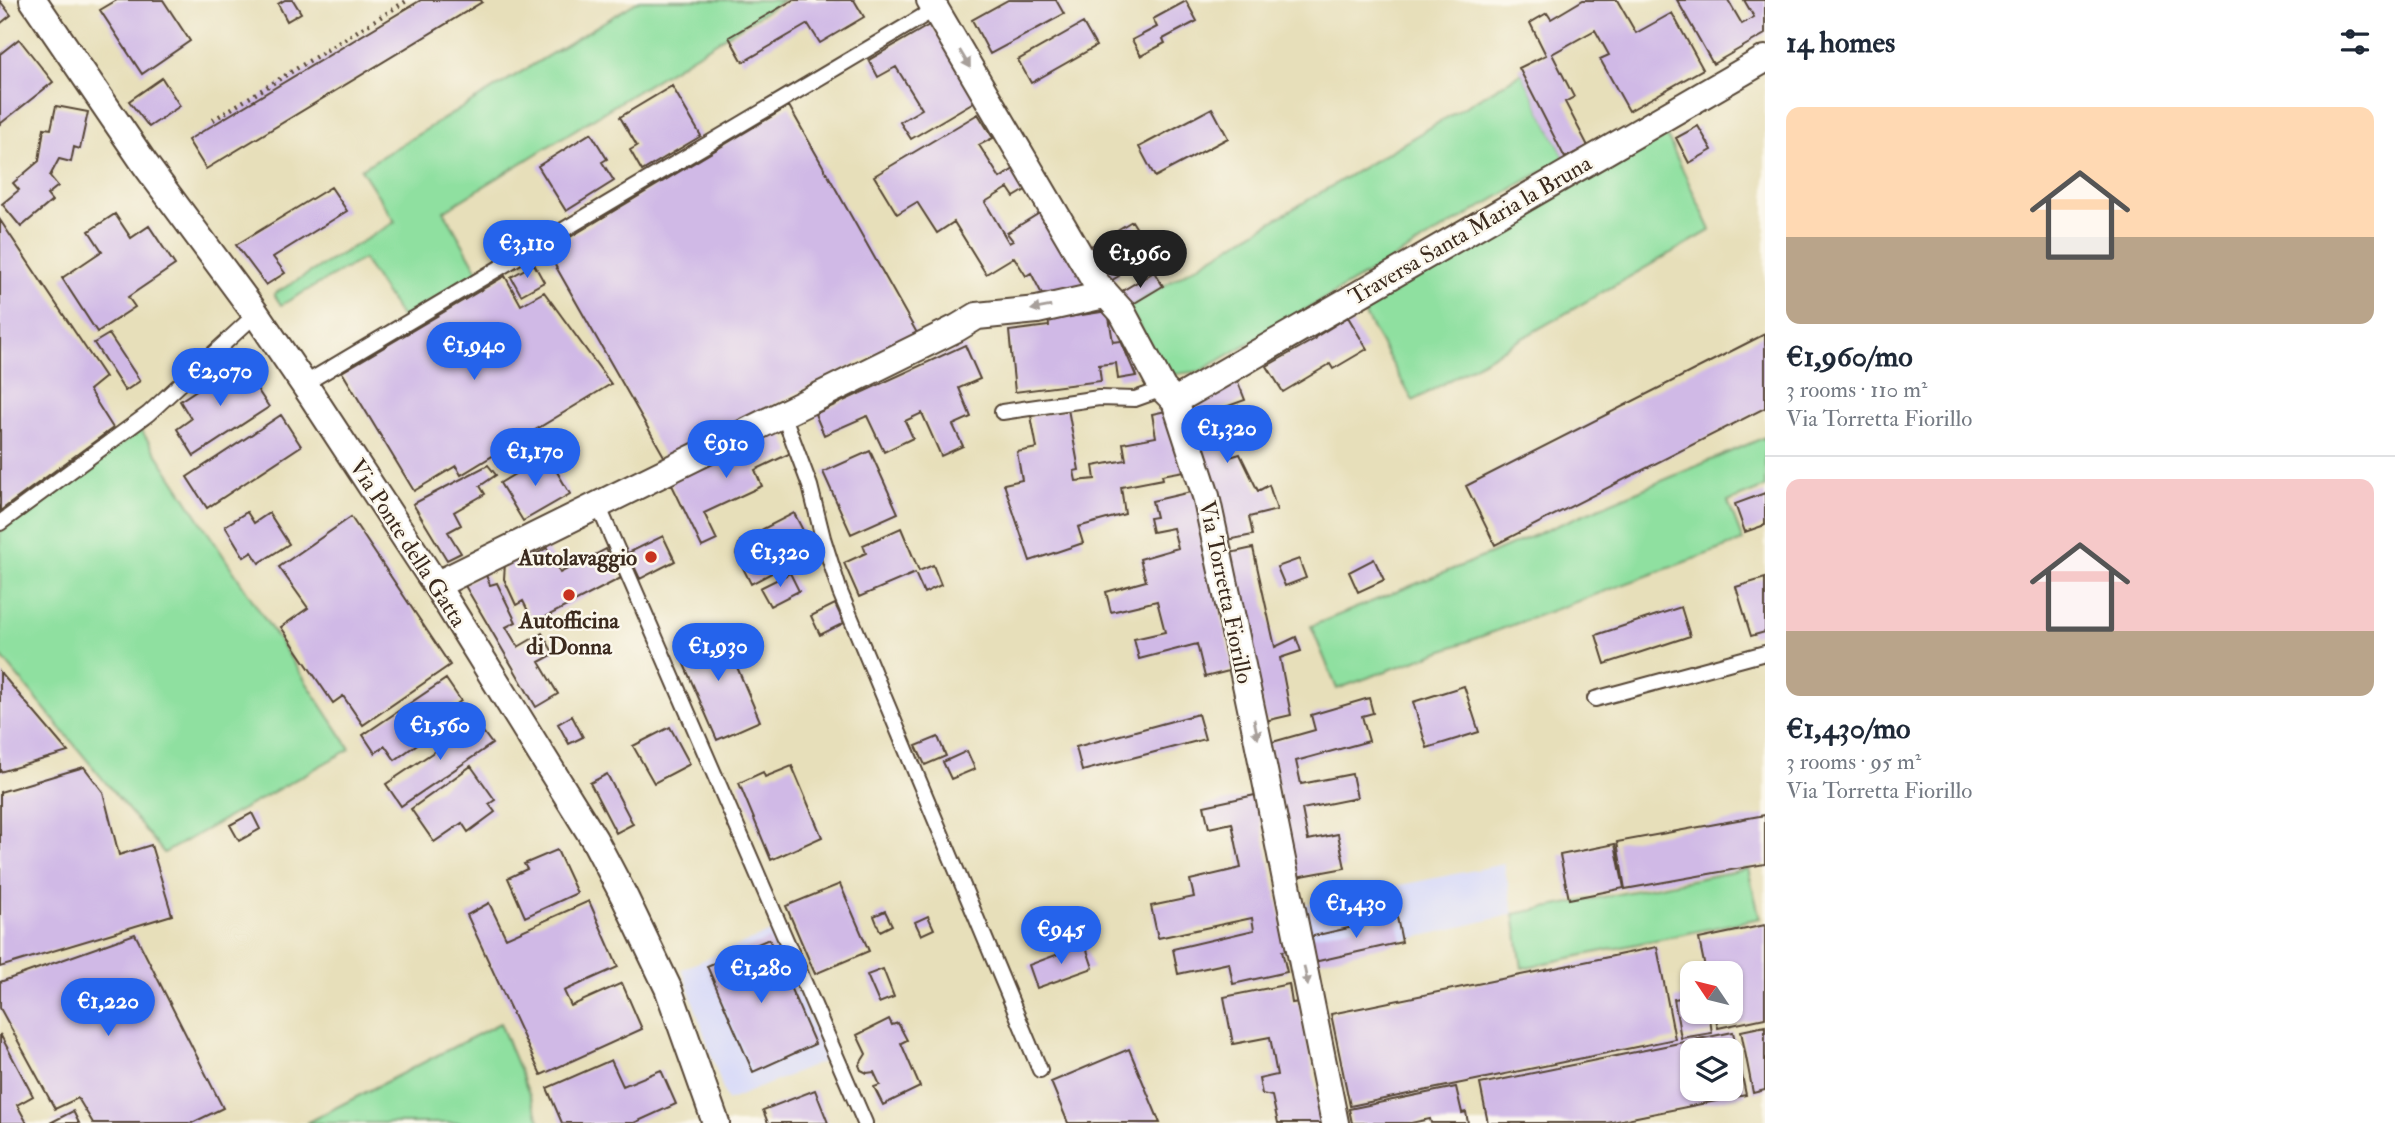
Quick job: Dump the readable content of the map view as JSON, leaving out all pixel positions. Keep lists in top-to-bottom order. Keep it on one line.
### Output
{"streets":{"street":["Traversa Santa Maria la Bruna","Via Ponte della Gatta","Via Torretta Fiorillo"]},"crossings":[["Traversa Santa Maria la Bruna","Via Torretta Fiorillo"]],"one_way":["Via Torretta Fiorillo"],"places":["Autolavaggio","Autofficina di Donna"],"north":"top left","page":{"heading":"14 homes","list":[{"name":"€1,960/mo","note":"3 rooms · 110 m² · Via Torretta Fiorillo"},{"name":"€1,430/mo","note":"3 rooms · 95 m² · Via Torretta Fiorillo"}],"price":["€3,110","€1,960","€1,940","€2,070","€1,320","€910","€1,170","€1,320","€1,930","€1,560","€1,430","€945","€1,280","€1,220"]}}
